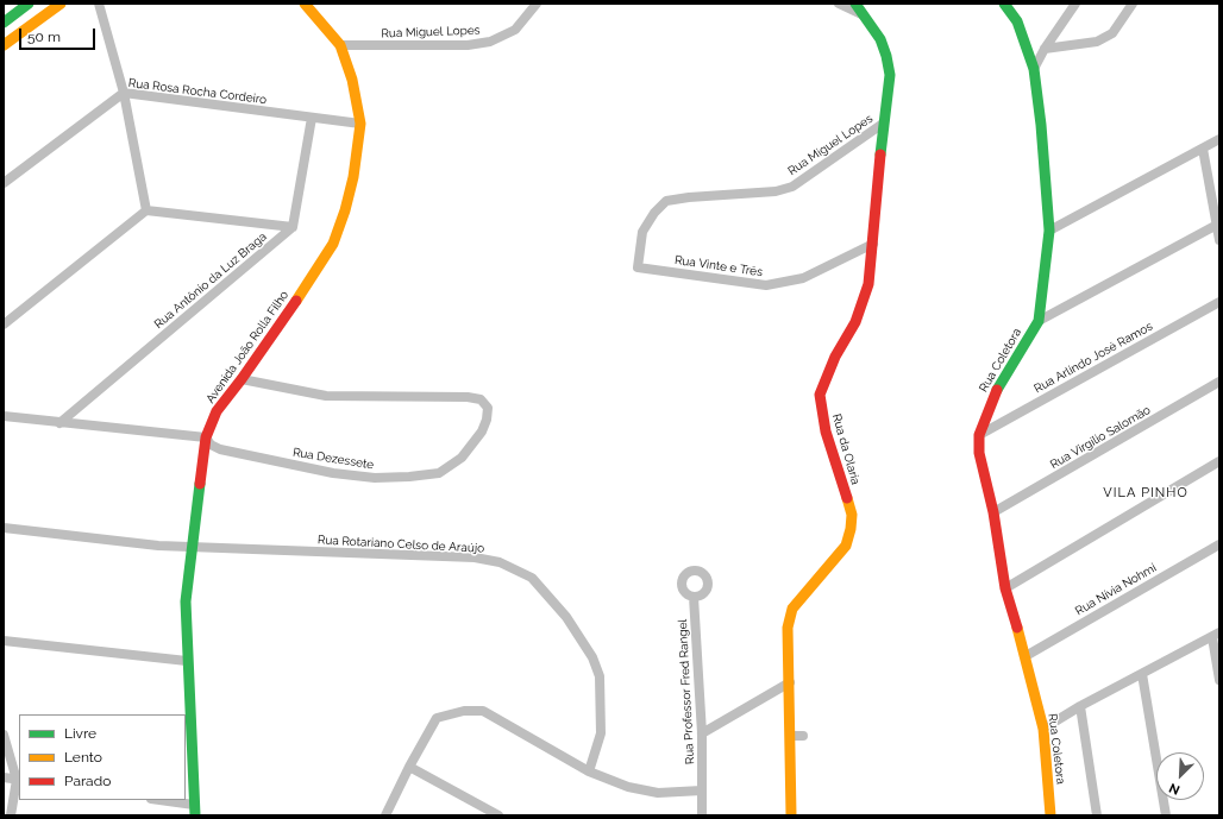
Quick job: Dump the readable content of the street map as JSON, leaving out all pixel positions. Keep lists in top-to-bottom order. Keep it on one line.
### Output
{"streets":{"street":["Rua Miguel Lopes","Rua Rosa Rocha Cordeiro","Rua Vinte e Três","Rua Antônio da Luz Braga","Avenida João Rolla Filho","Rua Arlindo José Ramos","Rua Coletora","Rua Virgílio Salomão","Rua da Olaria","Rua Dezessete","Rua Rotariano Celso de Araújo","Rua Nívia Nohmi","Rua Professor Fred Rangel"]},"crossings":[["Rua Miguel Lopes","Rua Vinte e Três"],["Rua Miguel Lopes","Avenida João Rolla Filho"],["Rua Miguel Lopes","Rua da Olaria"],["Rua Rosa Rocha Cordeiro","Avenida João Rolla Filho"],["Rua Vinte e Três","Rua da Olaria"],["Avenida João Rolla Filho","Rua Dezessete"],["Avenida João Rolla Filho","Rua Rotariano Celso de Araújo"],["Rua Arlindo José Ramos","Rua Coletora"],["Rua Coletora","Rua Virgílio Salomão"],["Rua Coletora","Rua Nívia Nohmi"]],"districts":["VILA PINHO"],"legend":["Livre","Lento","Parado"],"scale_bar":"50 m","north":"bottom left"}
